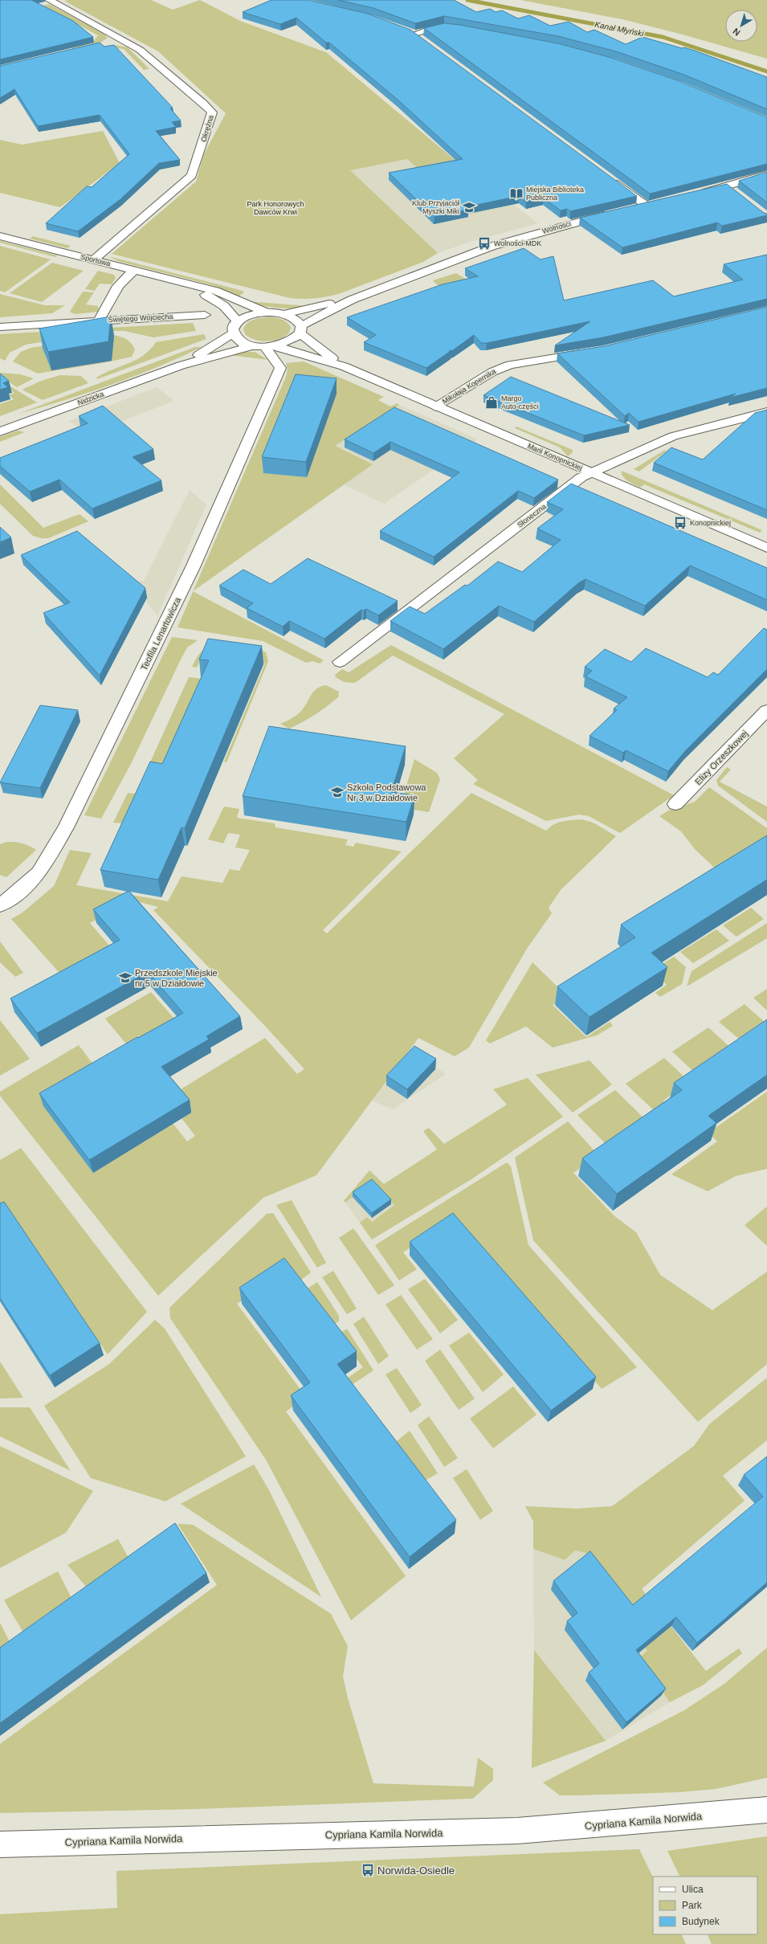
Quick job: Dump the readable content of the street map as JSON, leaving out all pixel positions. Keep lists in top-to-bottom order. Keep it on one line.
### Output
{"streets":{"street":["Okrężna","Wolności","Sportowa","Świętego Wojciecha","Mikołaja Kopernika","Nidzicka","Marii Konopnickiej","Słoneczna","Teofila Lenartowicza","Elizy Orzeszkowej","Cypriana Kamila Norwida"]},"crossings":[["Okrężna","Sportowa"],["Mikołaja Kopernika","Marii Konopnickiej"],["Marii Konopnickiej","Słoneczna"]],"water":["Kanał Młyński"],"parks":["Park Honorowych Dawców Krwi"],"places":{"library":["Miejska Biblioteka Publiczna"],"school or university":["Klub Przyjaciół Myszki Miki","Szkoła Podstawowa Nr 3 w Działdowie","Przedszkole Miejskie nr 5 w Działdowie"],"bus stop":["Wolności-MDK","Konopnickiej","Norwida-Osiedle"],"shop":["Margo Auto-części"]},"legend":["Ulica","Park","Budynek"],"north":"bottom left"}
